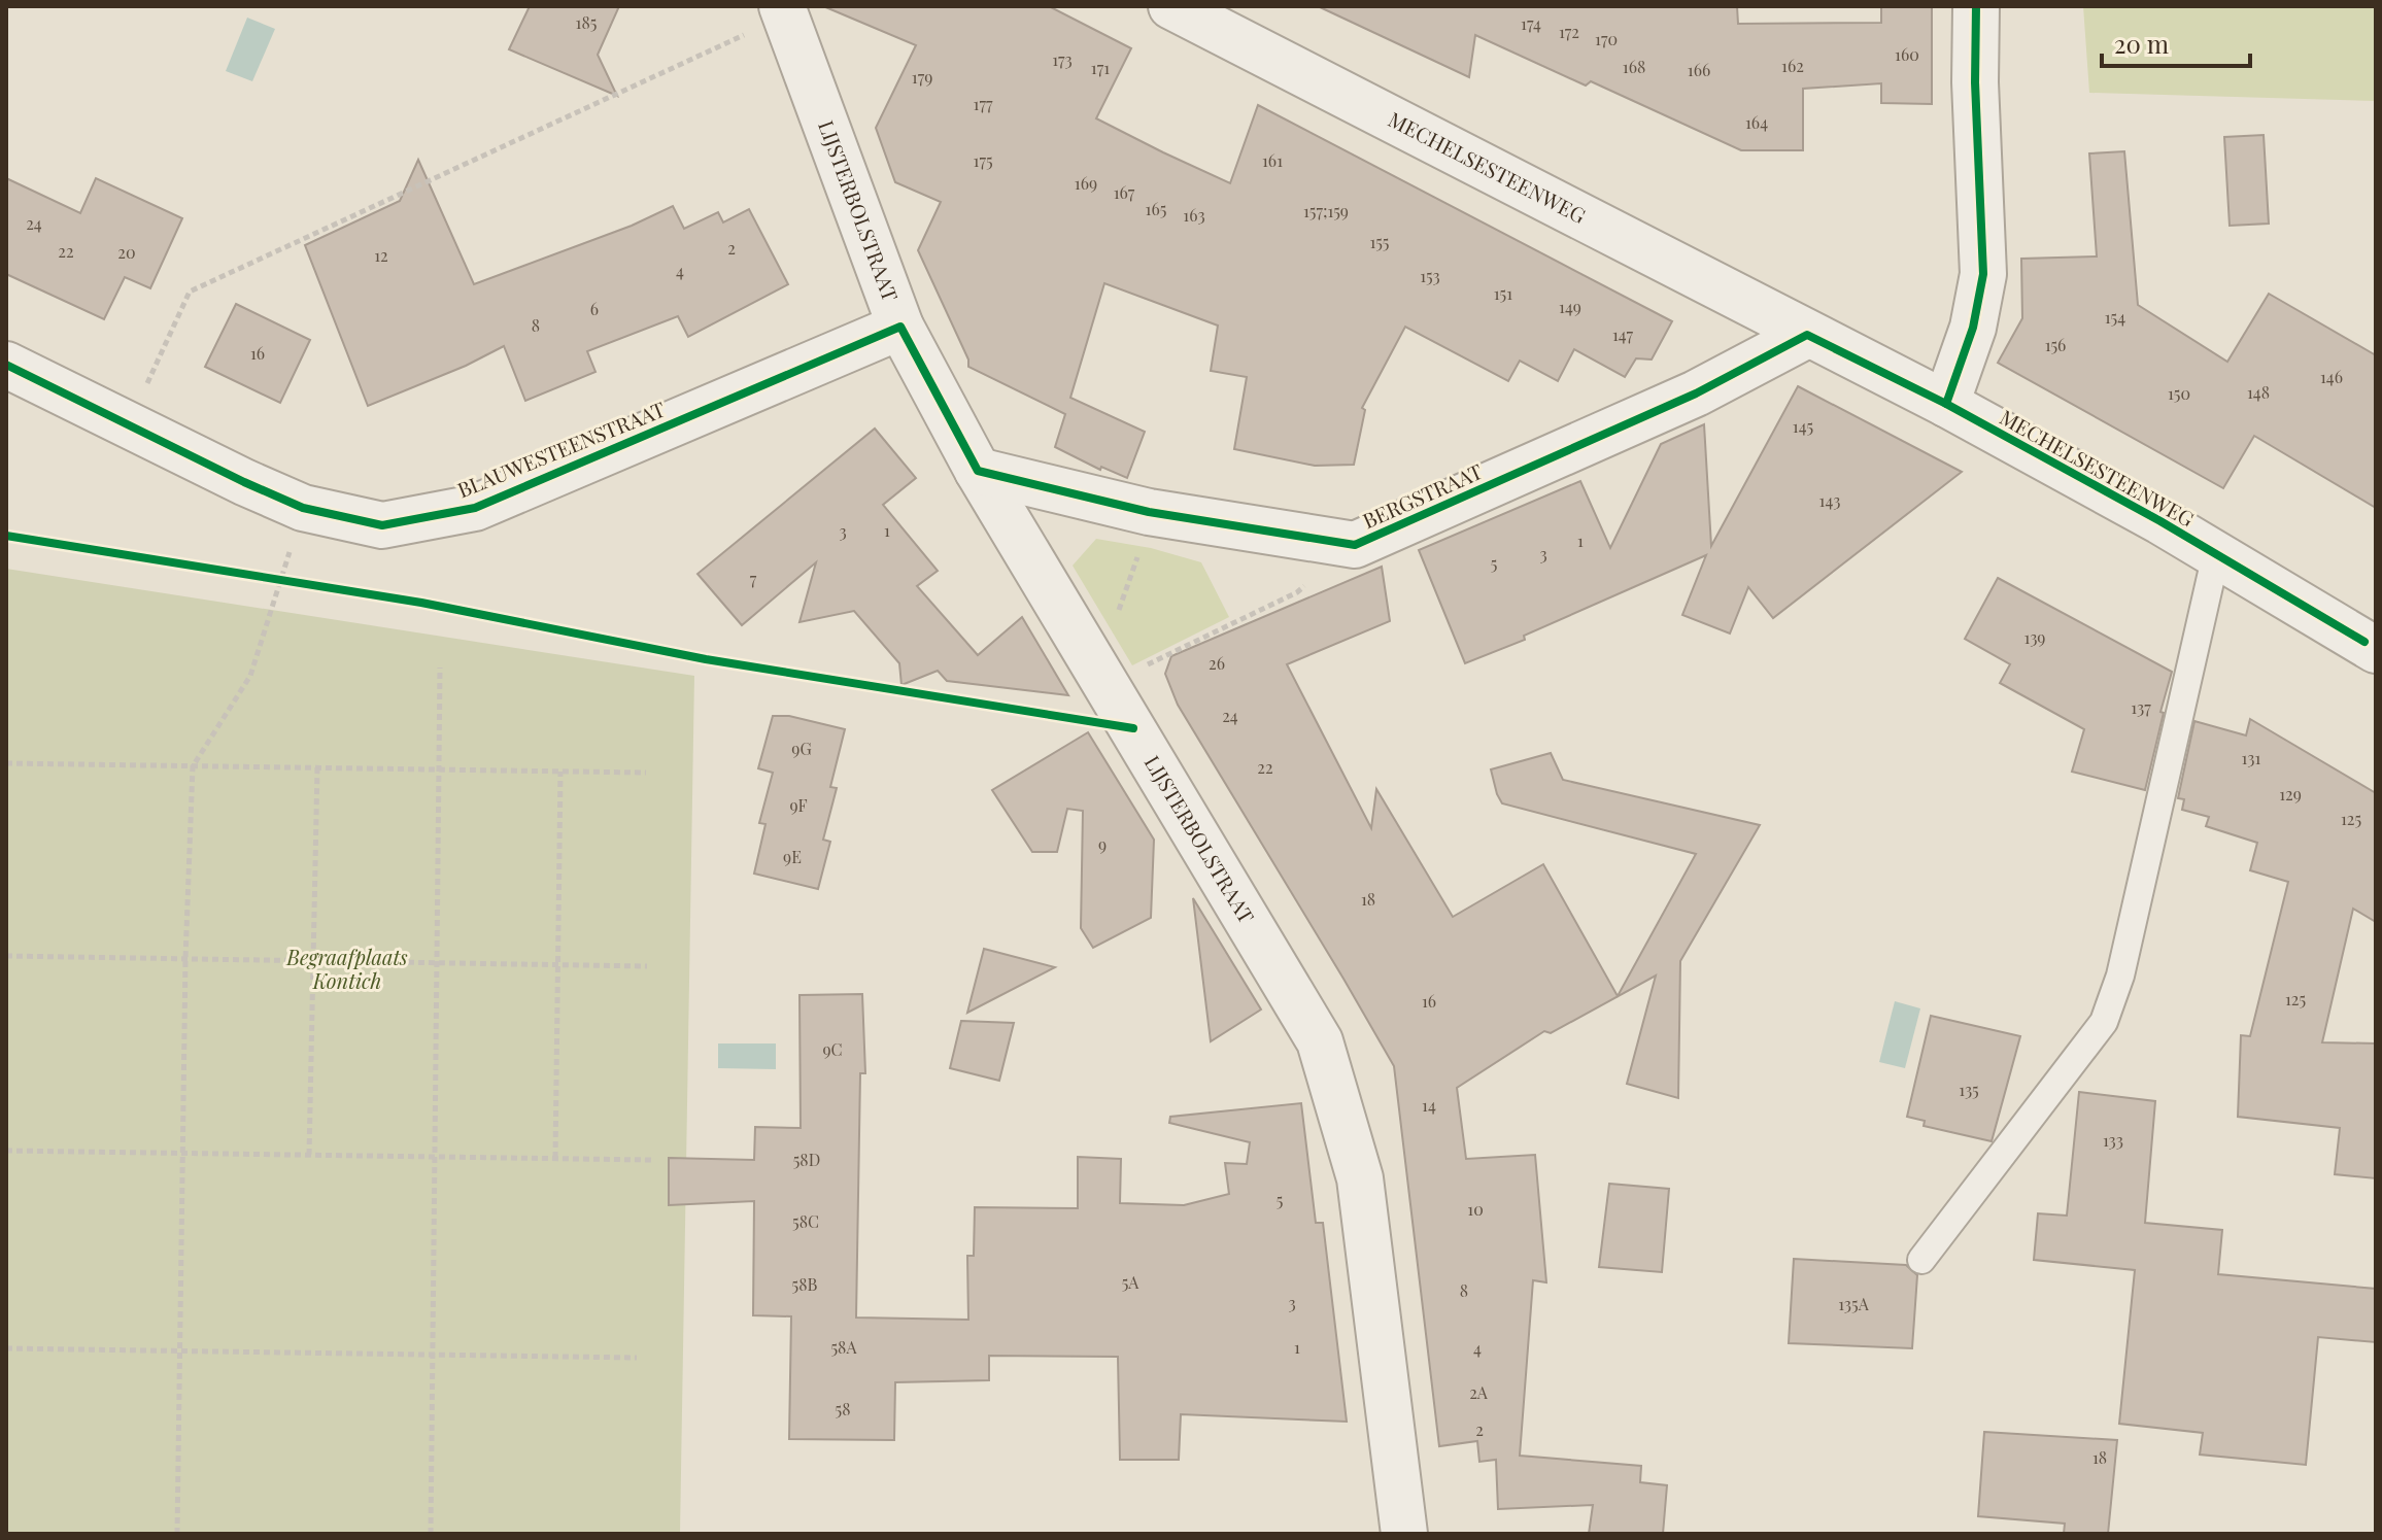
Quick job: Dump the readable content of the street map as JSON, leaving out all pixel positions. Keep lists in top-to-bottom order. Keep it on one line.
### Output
{"streets":{"street":["MECHELSESTEENWEG","LIJSTERBOLSTRAAT","BLAUWESTEENSTRAAT","BERGSTRAAT"]},"crossings":[["MECHELSESTEENWEG","BERGSTRAAT"],["LIJSTERBOLSTRAAT","BLAUWESTEENSTRAAT"],["LIJSTERBOLSTRAAT","BERGSTRAAT"]],"parks":["Begraafplaats Kontich"],"house_numbers":["185","174","172","170","160","173","162","168","171","166","179","177","164","175","161","169","167","165","157;159","163","24","155","2","22","20","12","4","153","151","149","6","154","8","147","156","16","146","148","150","145","143","1","3","1","3","5","7","139","26","137","24","9G","131","22","129","9F","125","9","9E","18","125","16","9C","135","14","133","58D","5","10","58C","5A","58B","8","3","135A","58A","1","4","2A","58","2","18"],"scale_bar":"20 m"}
